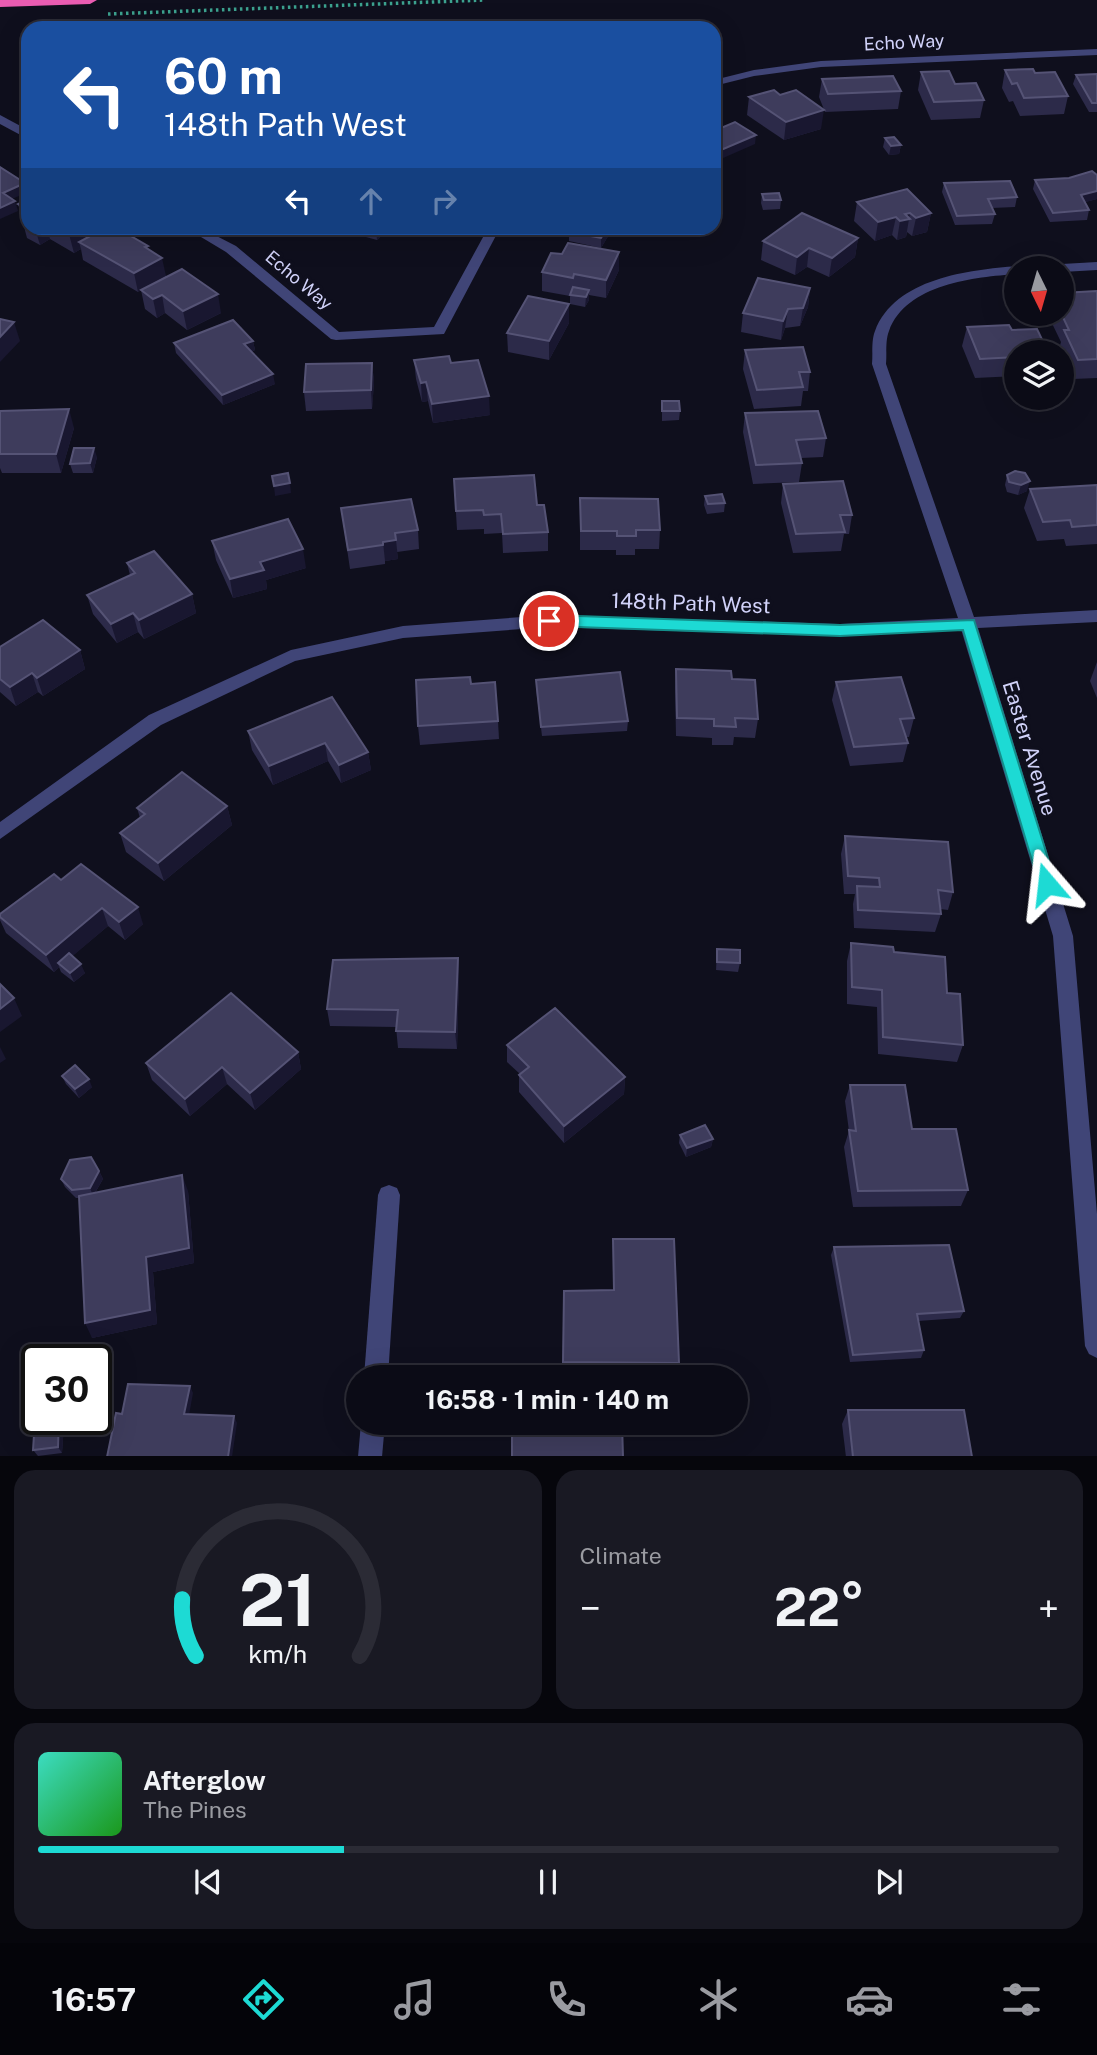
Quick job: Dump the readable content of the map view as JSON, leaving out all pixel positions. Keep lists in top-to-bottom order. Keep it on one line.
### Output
{"streets":{"street":["Echo Way","148th Path West","Easter Avenue"]},"crossings":[["148th Path West","Easter Avenue"]],"north":"bottom","page":{"turn":["60 m","148th Path West"],"limit":"30","trip":"16:58 · 1 min · 140 m","tile":"Climate","heat":["−","22°","+"],"song":["Afterglow","The Pines"],"tabs":"16:57","gauge":["21","km/h"]}}
